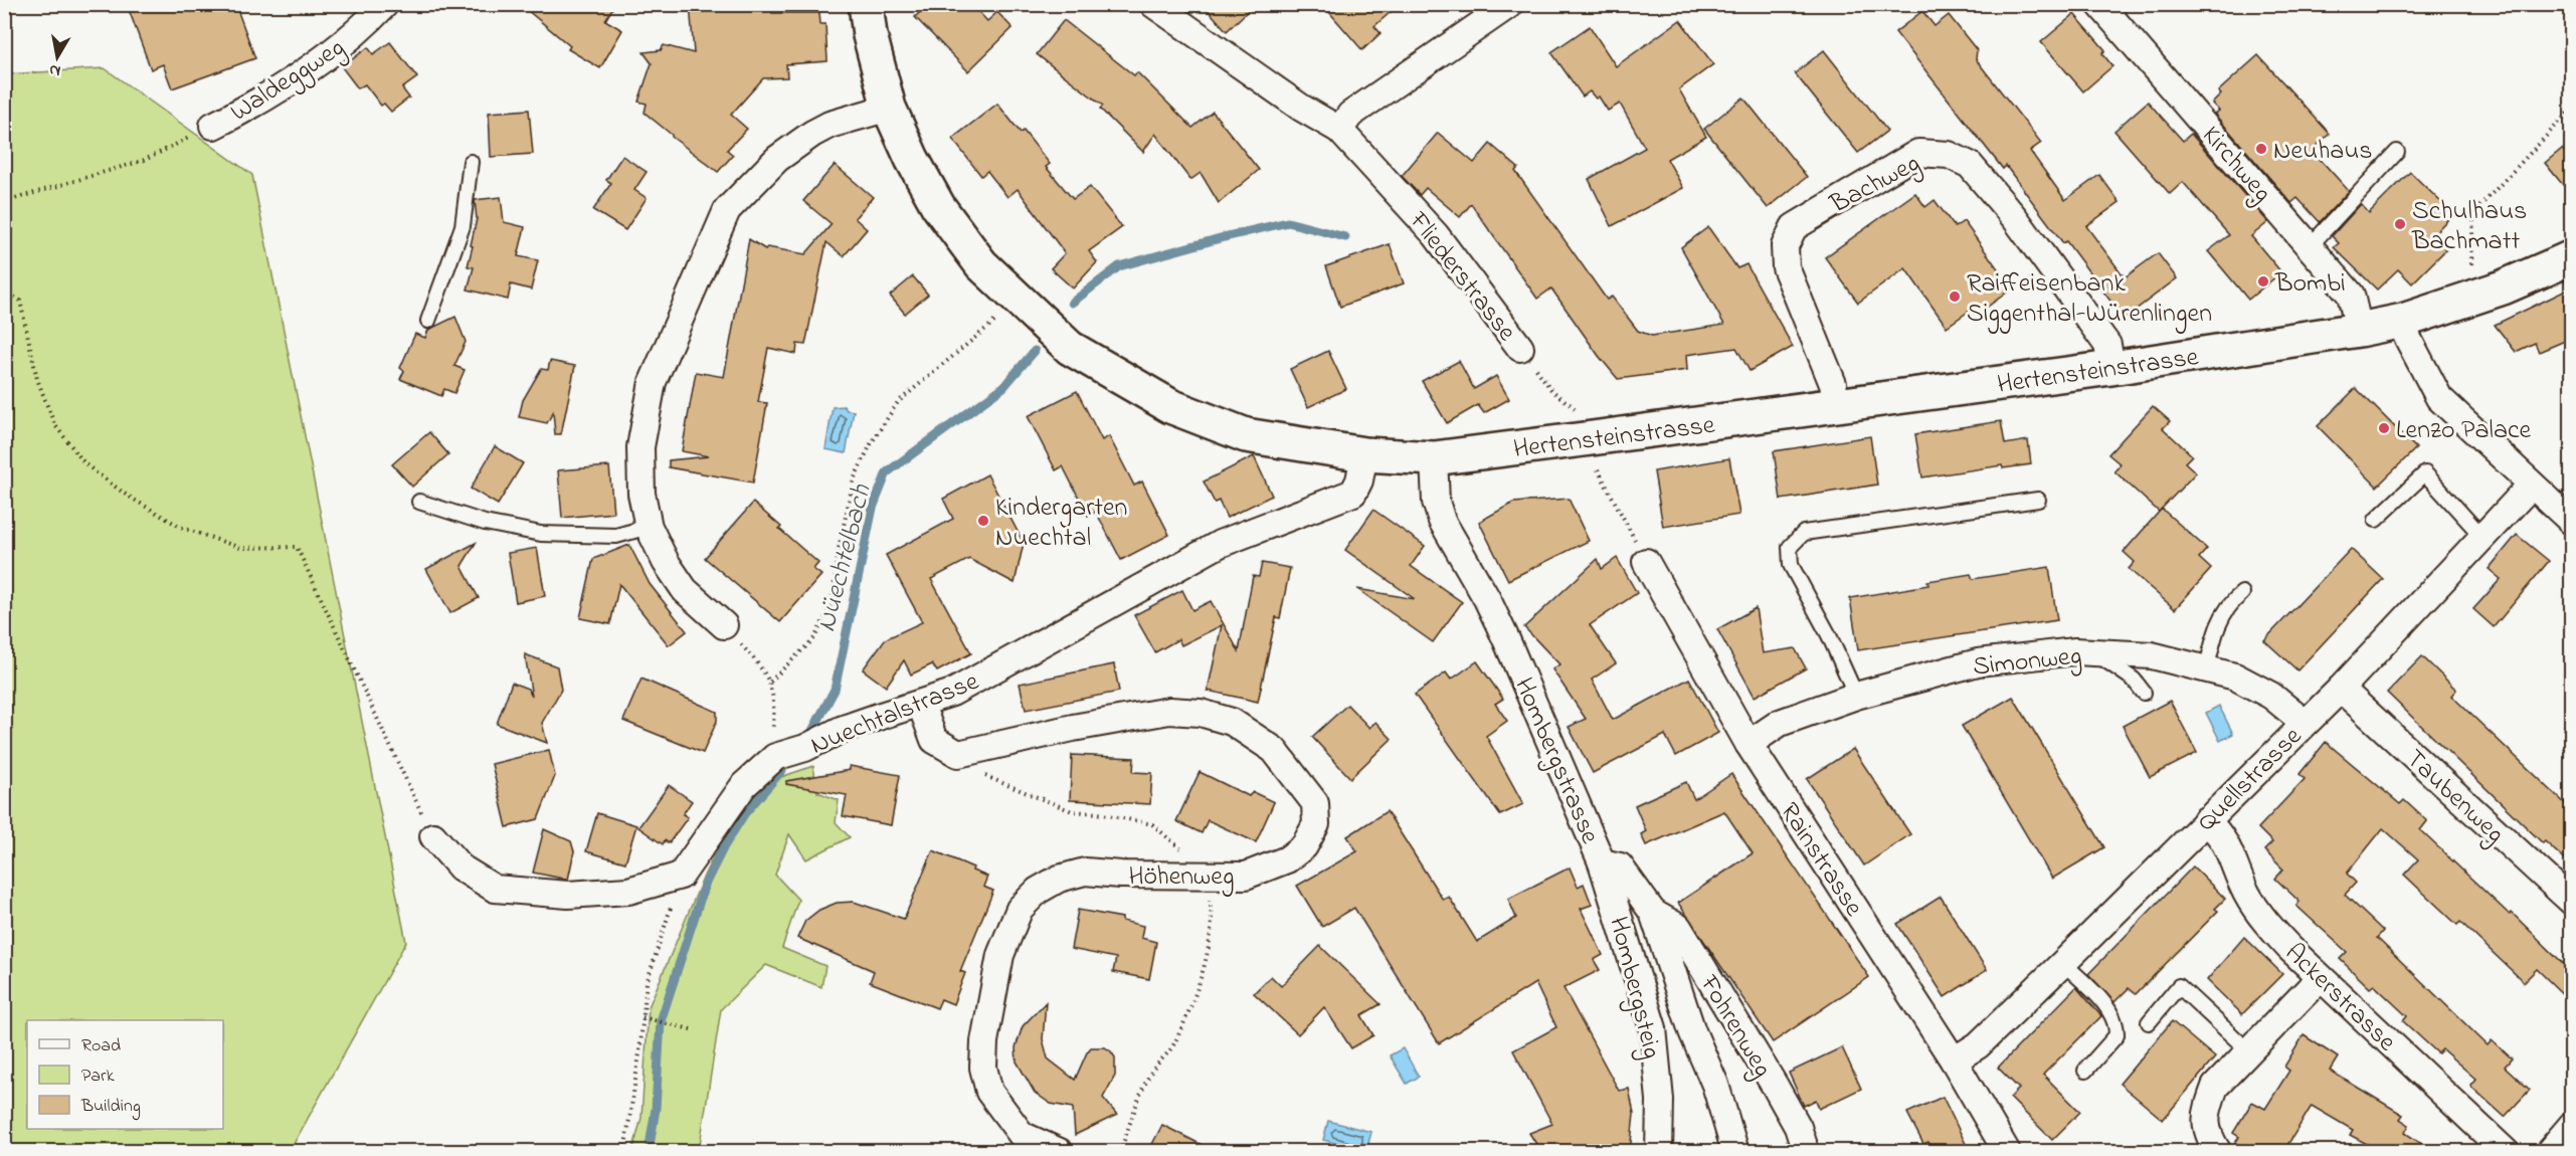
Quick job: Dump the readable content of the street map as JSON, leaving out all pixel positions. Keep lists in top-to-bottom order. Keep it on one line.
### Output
{"streets":{"street":["Waldeggweg","Kirchweg","Bachweg","Fliederstrasse","Hertensteinstrasse","Simonweg","Nuechtalstrasse","Hombergstrasse","Quellstrasse","Taubenweg","Rainstrasse","Höhenweg","Hombergsteig","Ackerstrasse","Fohrenweg"]},"crossings":[["Kirchweg","Hertensteinstrasse"],["Bachweg","Hertensteinstrasse"],["Hertensteinstrasse","Nuechtalstrasse"],["Hertensteinstrasse","Hombergstrasse"],["Simonweg","Quellstrasse"],["Simonweg","Rainstrasse"],["Hombergstrasse","Hombergsteig"],["Hombergstrasse","Fohrenweg"],["Quellstrasse","Taubenweg"],["Quellstrasse","Rainstrasse"],["Quellstrasse","Ackerstrasse"]],"water":["Nüechtelbach"],"places":["Neuhaus","Schulhaus Bachmatt","Bombi","Raiffeisenbank Siggenthal-Würenlingen","Lenzo Palace","Kindergarten Nuechtal"],"legend":["Road","Park","Building"],"north":"bottom"}
